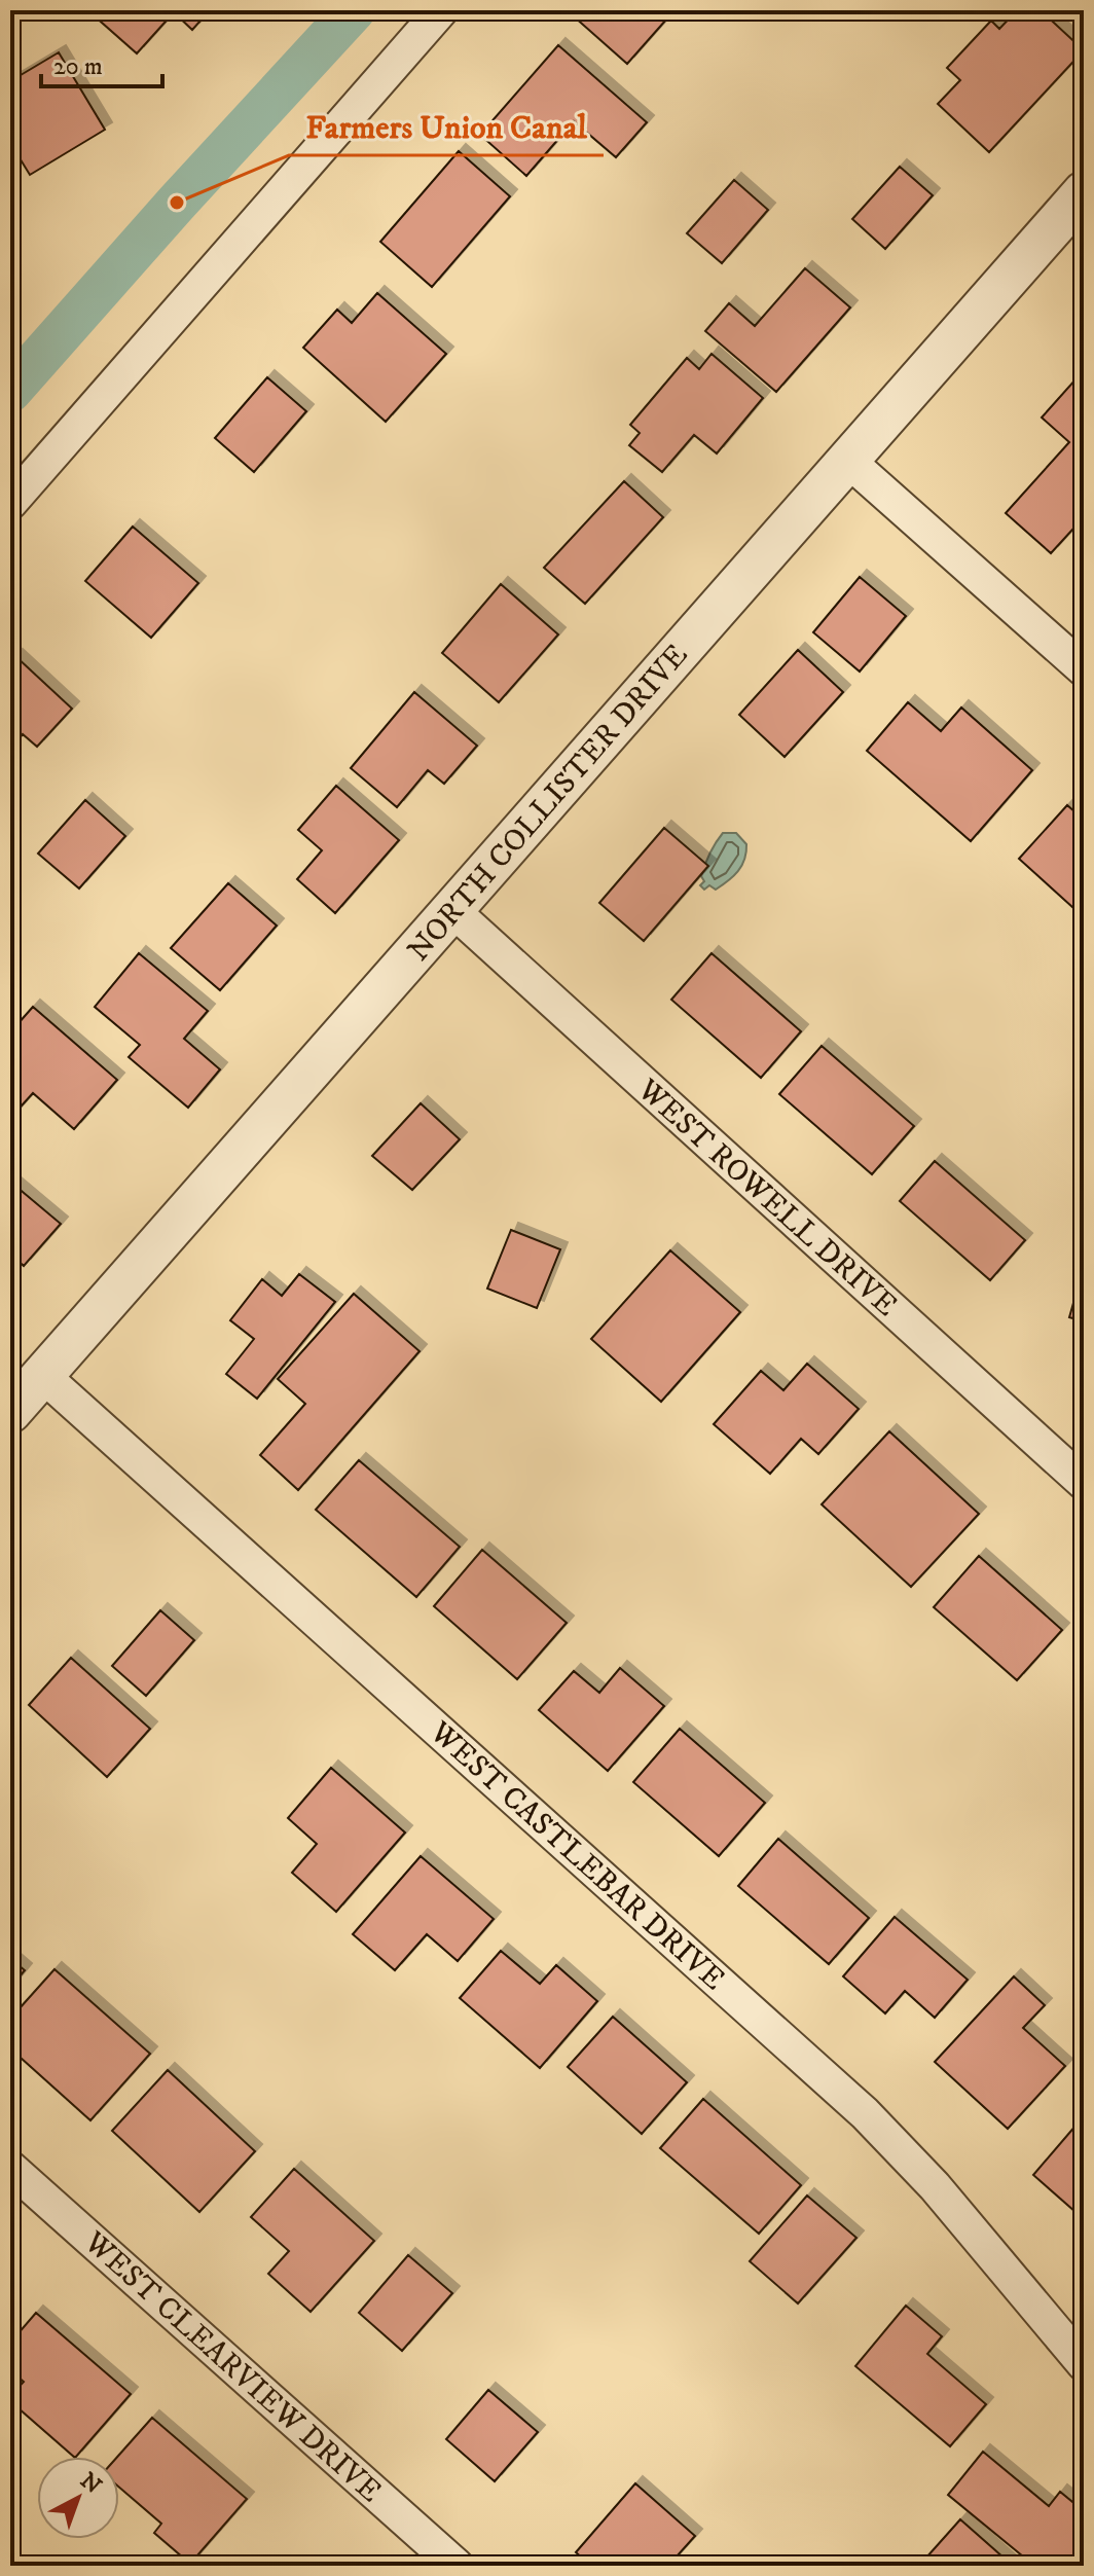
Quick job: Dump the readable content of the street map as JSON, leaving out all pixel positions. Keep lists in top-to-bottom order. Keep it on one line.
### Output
{"streets":{"street":["NORTH COLLISTER DRIVE","WEST ROWELL DRIVE","WEST CASTLEBAR DRIVE","WEST CLEARVIEW DRIVE"]},"crossings":[["NORTH COLLISTER DRIVE","WEST ROWELL DRIVE"],["NORTH COLLISTER DRIVE","WEST CASTLEBAR DRIVE"]],"places":["Farmers Union Canal"],"scale_bar":"20 m","north":"top right"}
